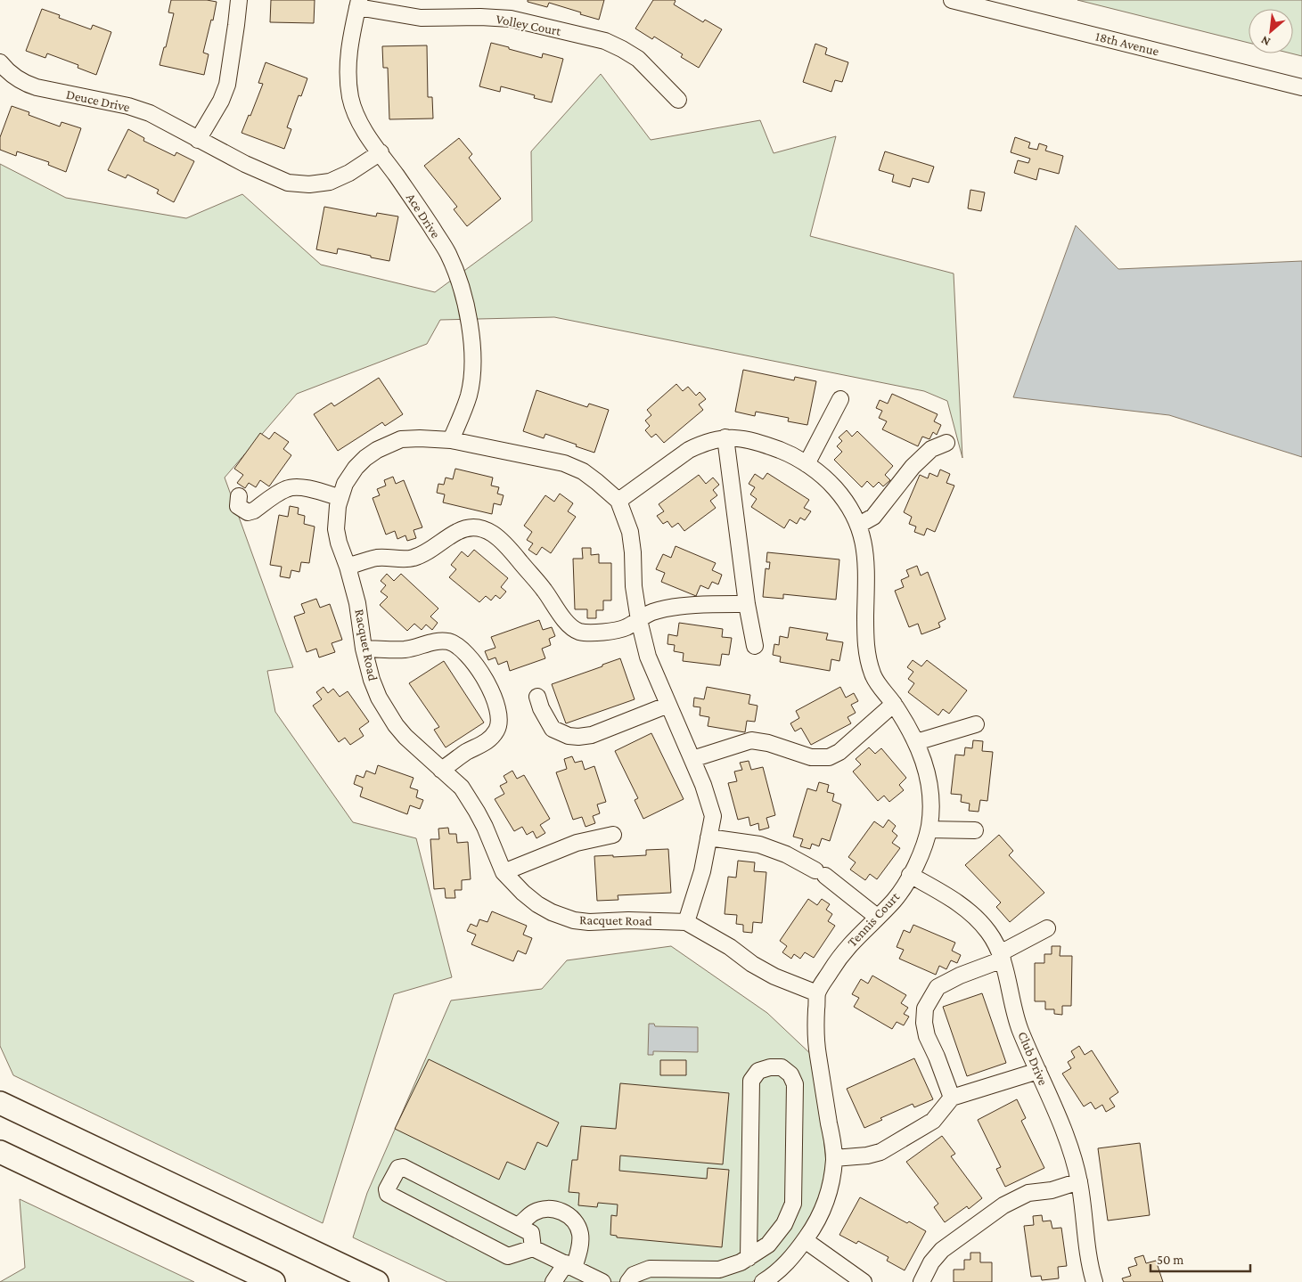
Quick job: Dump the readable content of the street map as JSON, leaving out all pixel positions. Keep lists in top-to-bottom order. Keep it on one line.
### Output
{"streets":{"street":["Volley Court","18th Avenue","Deuce Drive","Ace Drive","Racquet Road","Tennis Court","Club Drive"]},"crossings":[["Volley Court","Ace Drive"],["Deuce Drive","Ace Drive"],["Ace Drive","Racquet Road"],["Racquet Road","Tennis Court"],["Tennis Court","Club Drive"]],"scale_bar":"50 m","north":"bottom left"}
